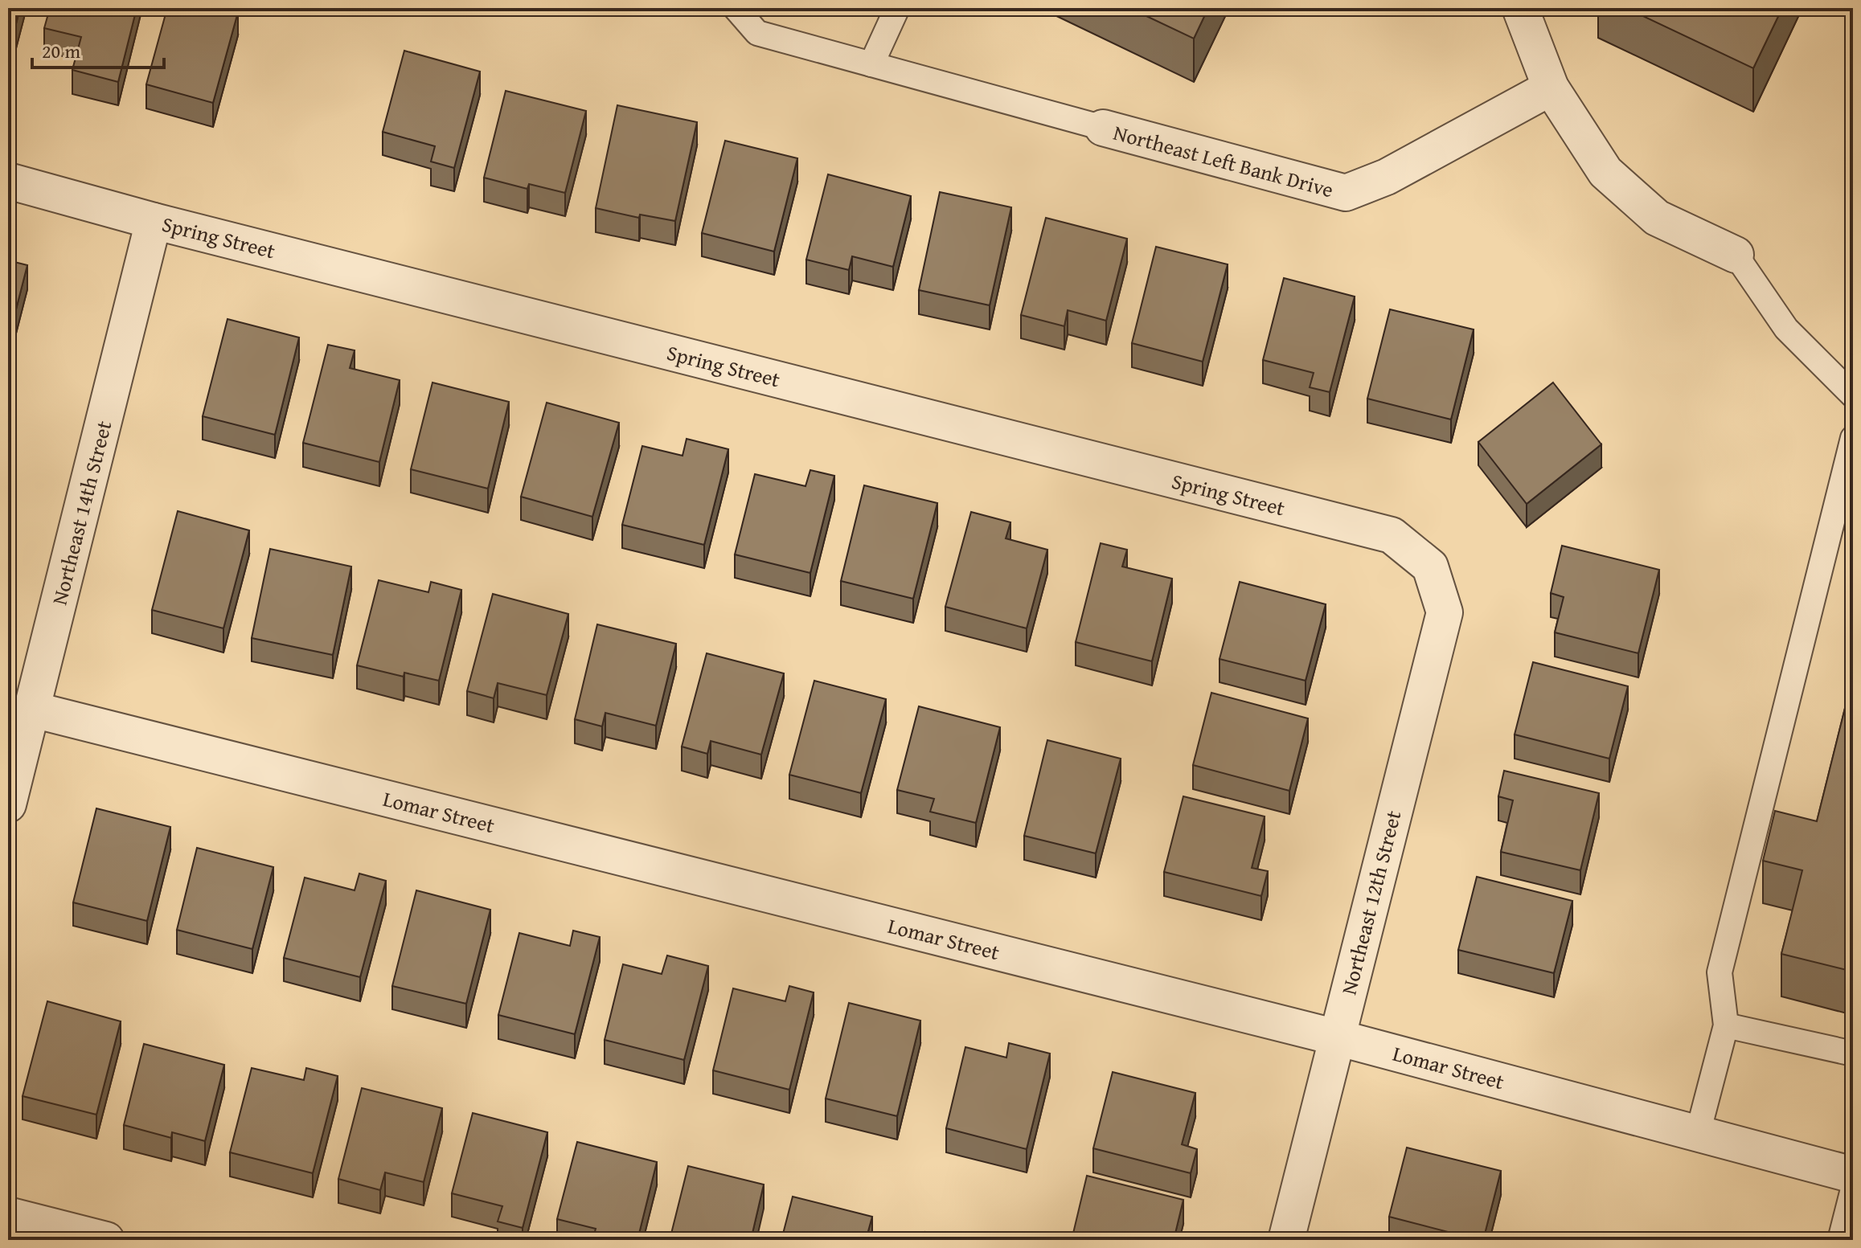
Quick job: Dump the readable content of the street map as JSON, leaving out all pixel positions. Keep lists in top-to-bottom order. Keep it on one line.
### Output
{"streets":{"street":["Northeast Left Bank Drive","Spring Street","Northeast 14th Street","Lomar Street","Northeast 12th Street"]},"crossings":[["Spring Street","Northeast 14th Street"],["Spring Street","Northeast 12th Street"],["Northeast 14th Street","Lomar Street"],["Lomar Street","Northeast 12th Street"]],"scale_bar":"20 m"}
